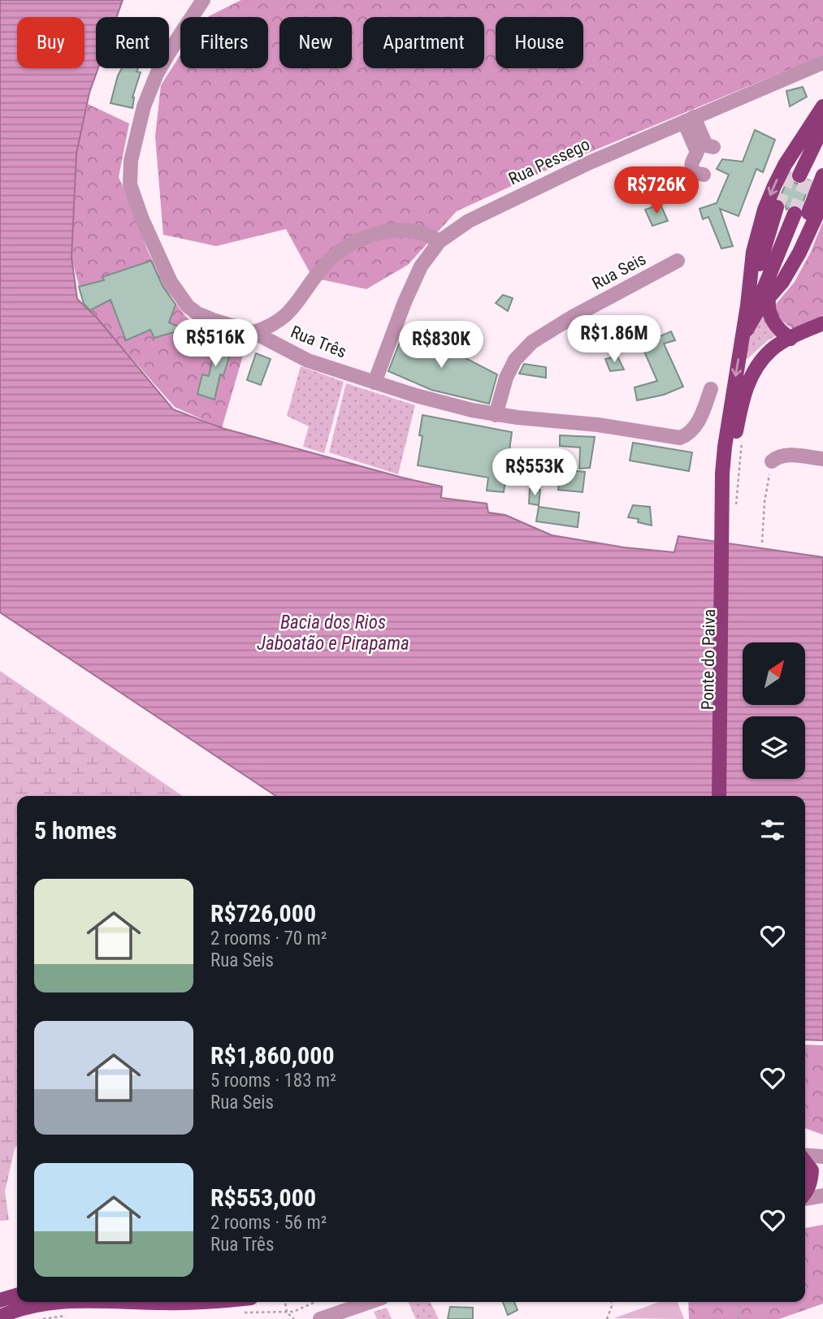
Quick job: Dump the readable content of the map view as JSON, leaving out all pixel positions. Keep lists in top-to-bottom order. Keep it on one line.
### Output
{"streets":{"main road":["Ponte do Paiva"],"street":["Rua Pessego","Rua Seis","Rua Três"]},"crossings":[["Rua Pessego","Rua Três"],["Rua Seis","Rua Três"]],"water":["Bacia dos Rios Jaboatão e Pirapama"],"north":"top right","page":{"chip":["Buy","Rent","Filters","New","Apartment","House"],"price":["R$726K","R$1.86M","R$516K","R$830K","R$553K"],"heading":"5 homes","list":[{"name":"R$726,000","note":"2 rooms · 70 m² · Rua Seis"},{"name":"R$1,860,000","note":"5 rooms · 183 m² · Rua Seis"},{"name":"R$553,000","note":"2 rooms · 56 m² · Rua Três"}]}}
